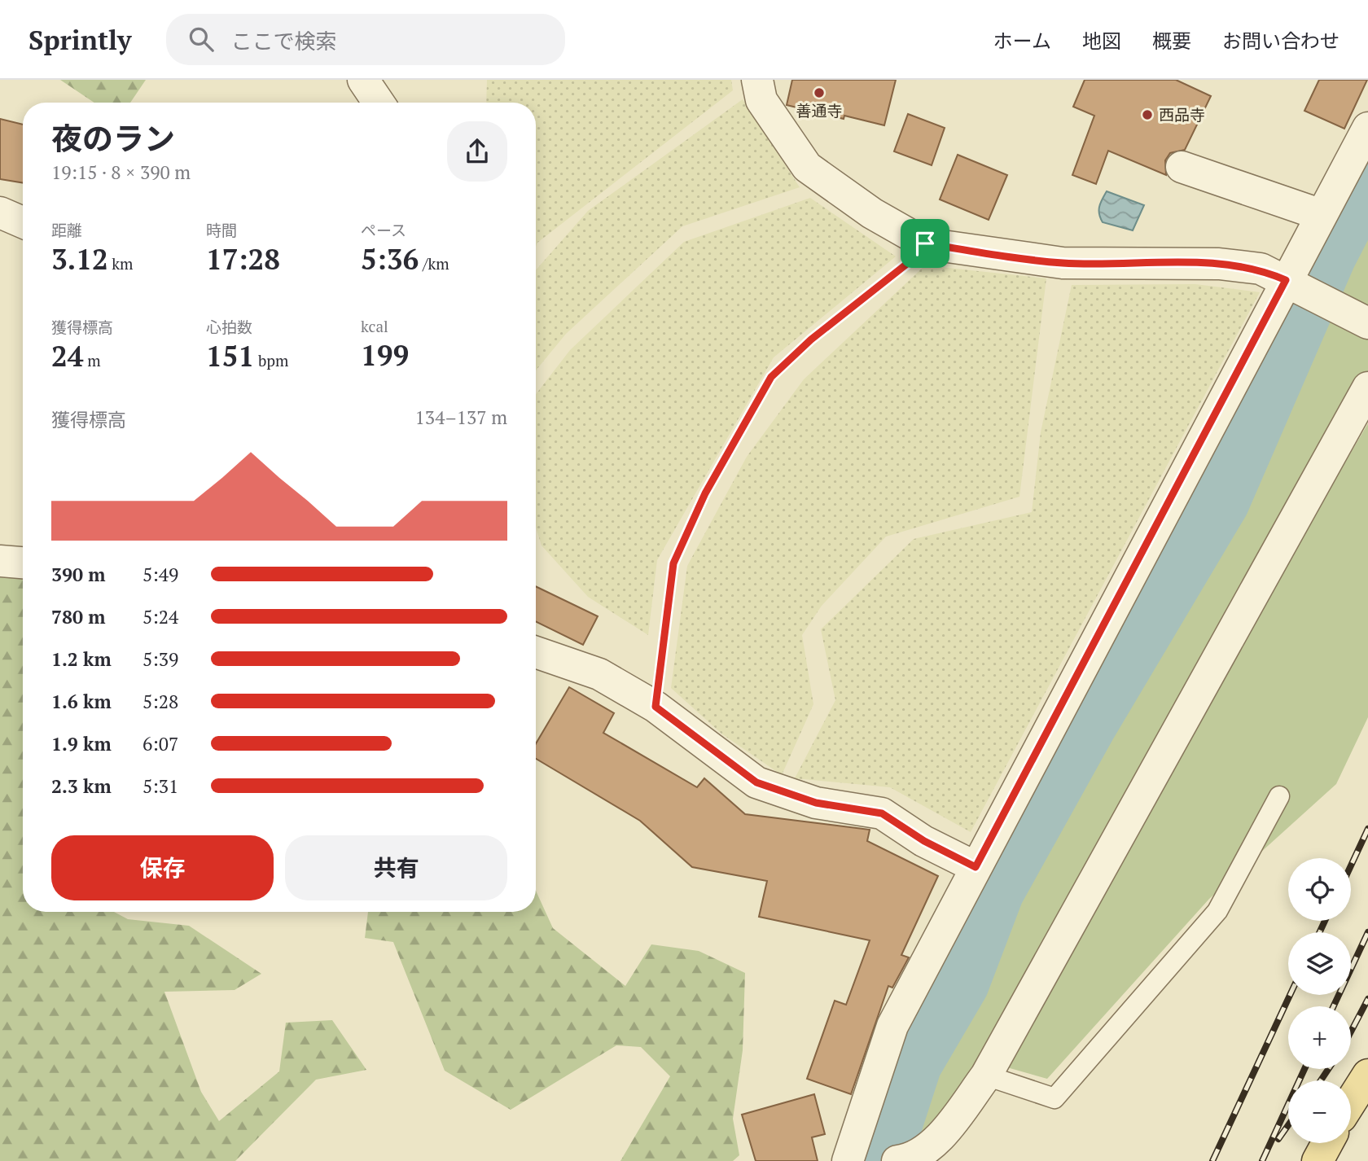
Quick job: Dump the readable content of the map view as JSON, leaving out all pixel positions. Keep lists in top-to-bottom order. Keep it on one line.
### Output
{"places":["善通寺","西品寺"],"page":{"header":"Sprintly","search":"ここで検索","nav":["ホーム","地図","概要","お問い合わせ"],"heading":["夜のラン","19:15 · 8 × 390 m"],"stats":[["距離","3.12 km"],["時間","17:28"],["ペース","5:36 /km"],["獲得標高","24 m"],["心拍数","151 bpm"],["kcal","199"]],"chart":["獲得標高","134–137 m"],"list":[{"name":"390 m","note":"5:49"},{"name":"780 m","note":"5:24"},{"name":"1.2 km","note":"5:39"},{"name":"1.6 km","note":"5:28"},{"name":"1.9 km","note":"6:07"},{"name":"2.3 km","note":"5:31"}],"buttons":["保存","共有"],"map_buttons":["+","−"]}}
